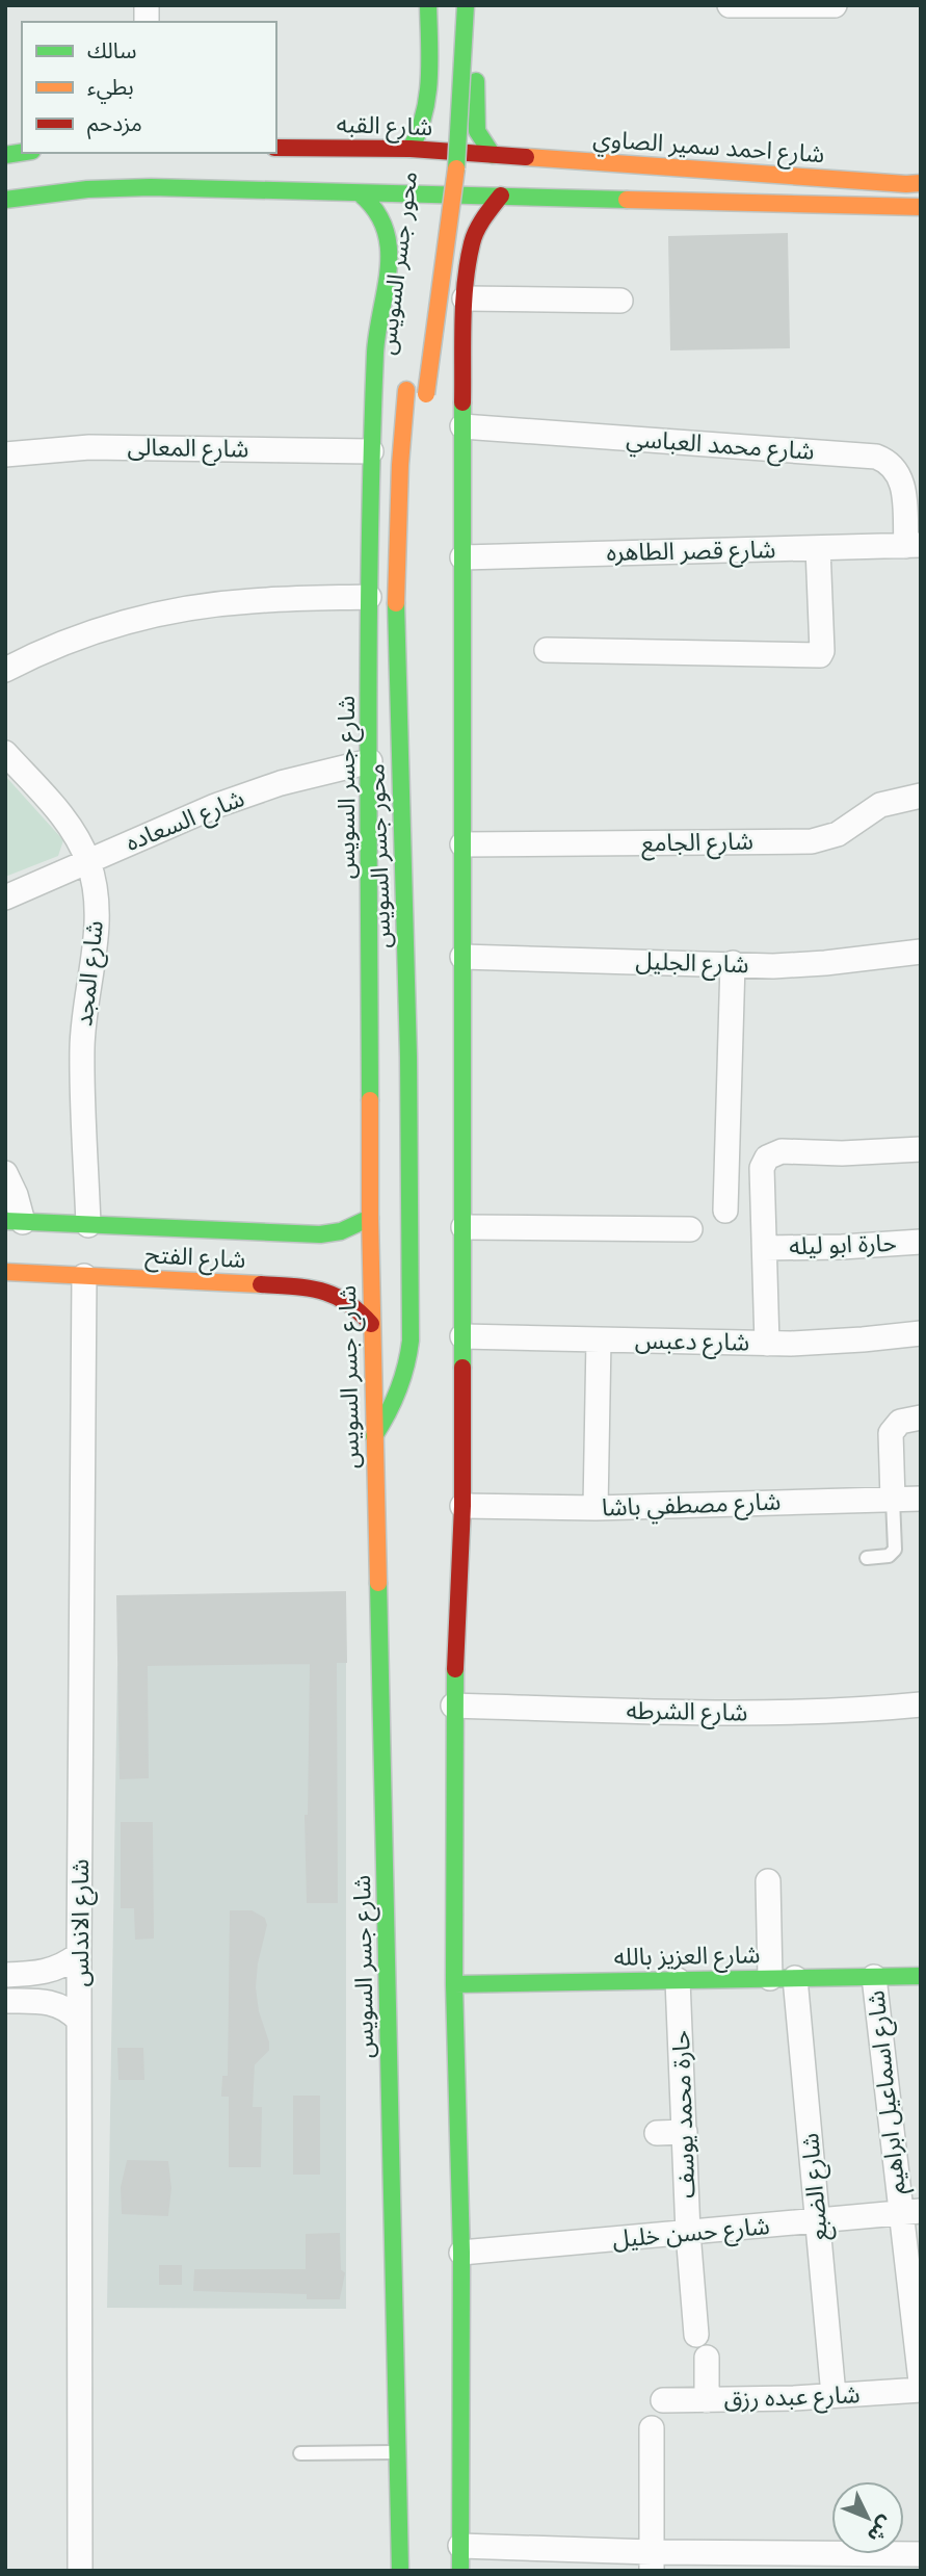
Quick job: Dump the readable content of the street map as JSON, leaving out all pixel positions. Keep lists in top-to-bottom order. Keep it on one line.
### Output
{"streets":{"main road":["شارع القبه","شارع احمد سمير الصاوي","محور جسر السويس","شارع جسر السويس","شارع الفتح","شارع العزيز بالله"],"street":["شارع محمد العباسي","شارع المعالى","شارع قصر الطاهره","شارع السعاده","شارع الجامع","شارع الجليل","شارع المجد","حارة ابو ليله","شارع دعبس","شارع مصطفي باشا","شارع الشرطه","شارع الاندلس","شارع اسماعيل ابراهيم","حارة محمد يوسف","شارع الضبع","شارع حسن خليل","شارع عبده رزق"]},"crossings":[["شارع القبه","شارع احمد سمير الصاوي"],["محور جسر السويس","شارع جسر السويس"],["شارع محمد العباسي","شارع قصر الطاهره"],["شارع المعالى","شارع جسر السويس"],["شارع جسر السويس","شارع السعاده"],["شارع جسر السويس","شارع الفتح"],["شارع السعاده","شارع المجد"],["شارع المجد","شارع الفتح"],["شارع الفتح","شارع الاندلس"],["شارع العزيز بالله","شارع اسماعيل ابراهيم"],["شارع العزيز بالله","حارة محمد يوسف"],["شارع العزيز بالله","شارع الضبع"],["شارع اسماعيل ابراهيم","شارع حسن خليل"],["حارة محمد يوسف","شارع حسن خليل"],["شارع الضبع","شارع حسن خليل"],["شارع الضبع","شارع عبده رزق"]],"legend":["سالك","بطيء","مزدحم"],"north":"bottom right"}
